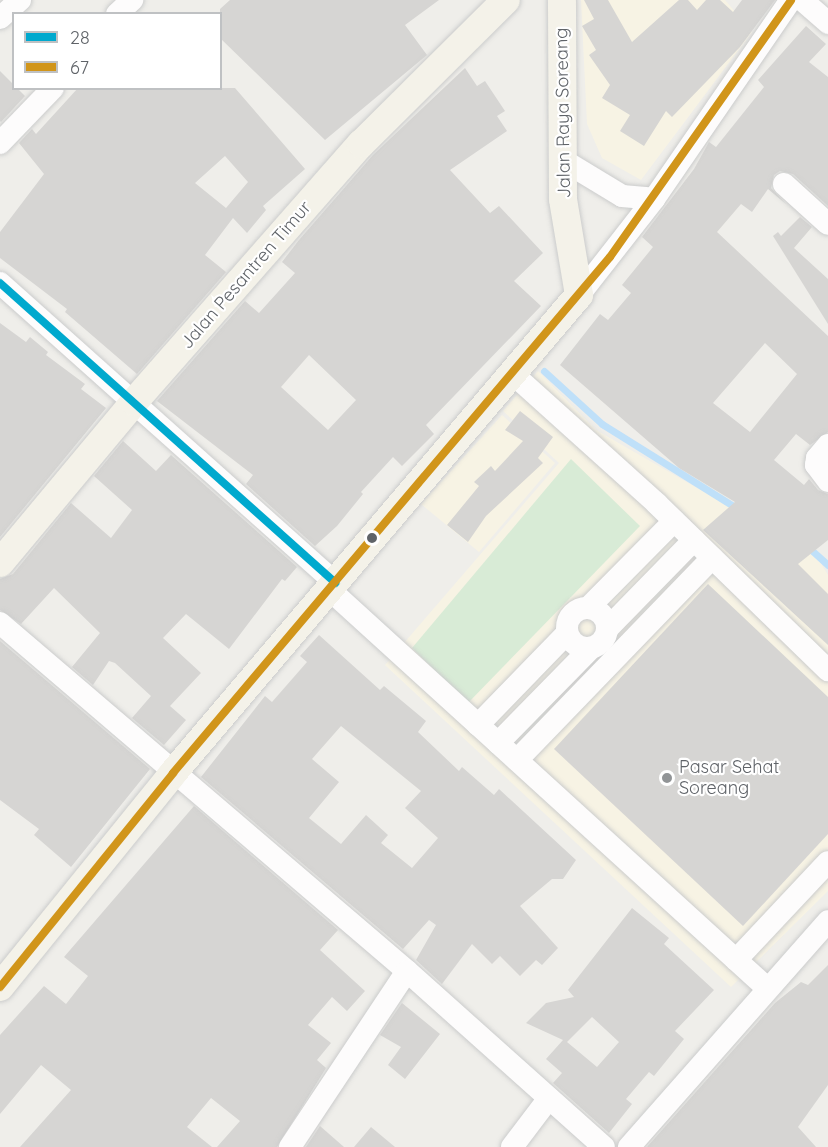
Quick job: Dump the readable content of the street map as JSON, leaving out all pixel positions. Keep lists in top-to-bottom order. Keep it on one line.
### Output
{"streets":{"main road":["Jalan Raya Soreang","Jalan Pesantren Timur"]},"places":["Pasar Sehat Soreang"],"lines":["transit line 67","transit line 28"],"legend":["28","67"]}
